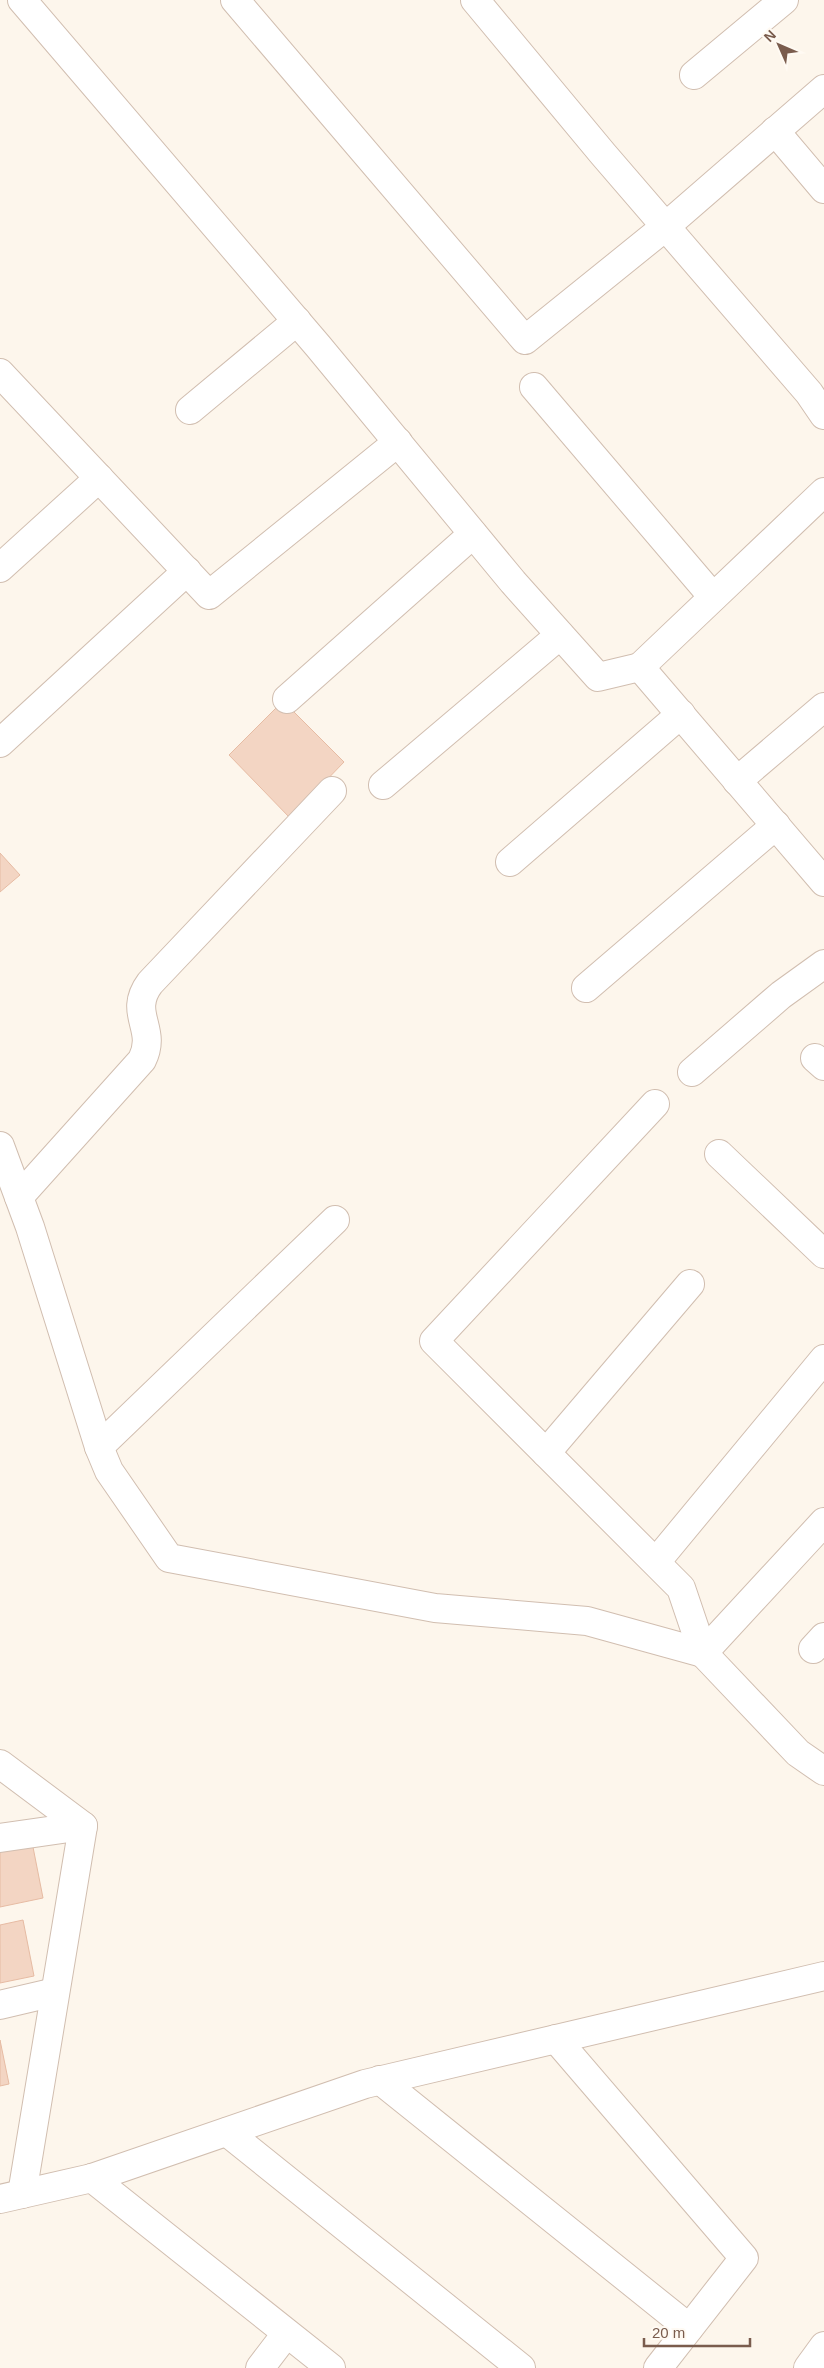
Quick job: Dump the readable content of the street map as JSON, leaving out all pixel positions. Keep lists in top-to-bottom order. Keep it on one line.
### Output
{"scale_bar":"20 m","north":"top left"}
